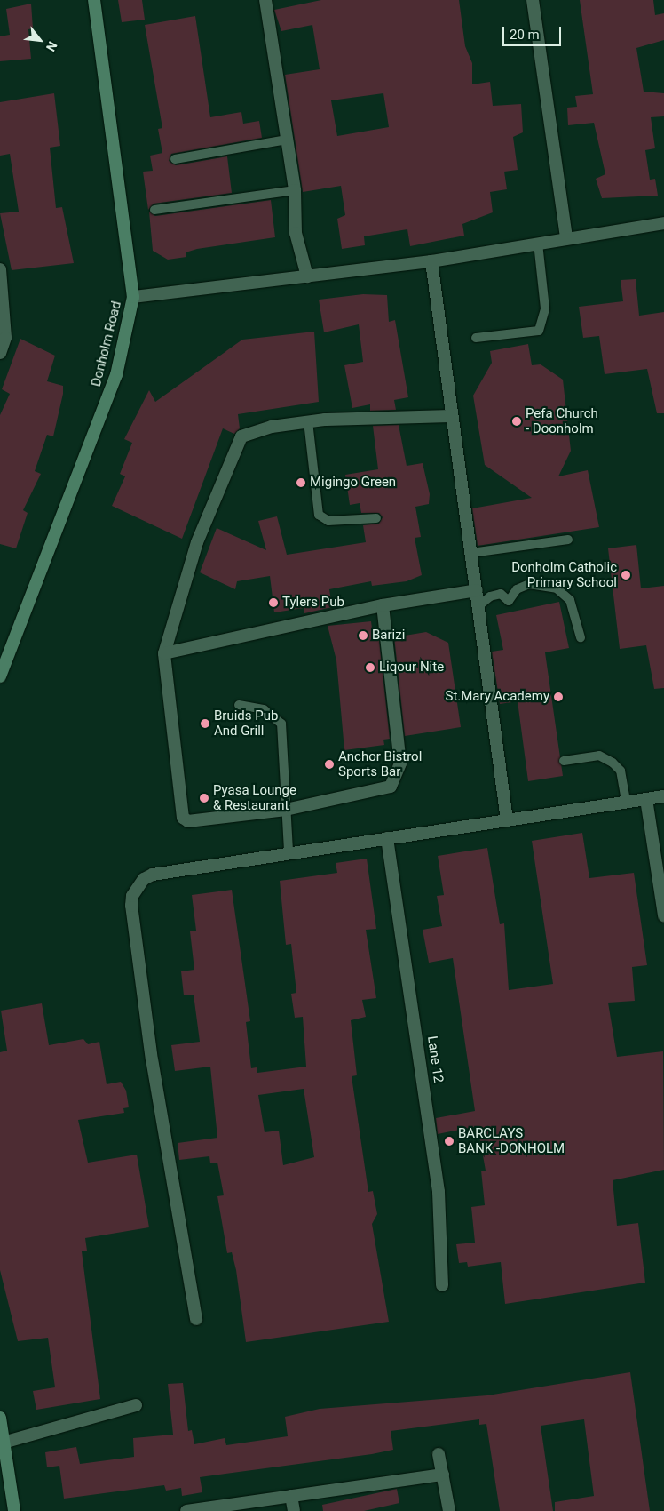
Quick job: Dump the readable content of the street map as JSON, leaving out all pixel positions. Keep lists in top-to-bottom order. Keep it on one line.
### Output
{"streets":{"main road":["Donholm Road"],"street":["Lane 12"]},"places":["Pefa Church - Doonholm","Migingo Green","Donholm Catholic Primary School","Tylers Pub","Barizi","Liqour Nite","St.Mary Academy","Bruids Pub And Grill","Anchor Bistrol Sports Bar","Pyasa Lounge & Restaurant","BARCLAYS BANK -DONHOLM"],"scale_bar":"20 m","north":"bottom right"}
